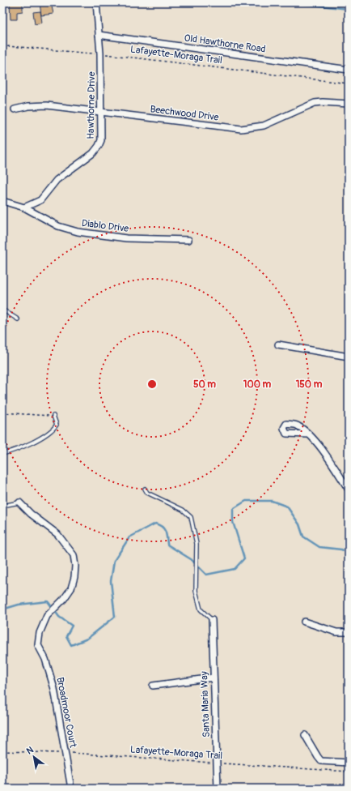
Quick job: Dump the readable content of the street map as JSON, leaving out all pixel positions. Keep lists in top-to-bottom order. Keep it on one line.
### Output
{"streets":{"street":["Old Hawthorne Road","Hawthorne Drive","Beechwood Drive","Diablo Drive","Santa Maria Way","Broadmoor Court"],"path":["Lafayette-Moraga Trail"]},"crossings":[["Old Hawthorne Road","Hawthorne Drive"],["Lafayette-Moraga Trail","Hawthorne Drive"],["Lafayette-Moraga Trail","Santa Maria Way"],["Lafayette-Moraga Trail","Broadmoor Court"],["Hawthorne Drive","Beechwood Drive"],["Hawthorne Drive","Diablo Drive"]],"north":"top left","rings":["50 m","100 m","150 m"]}
